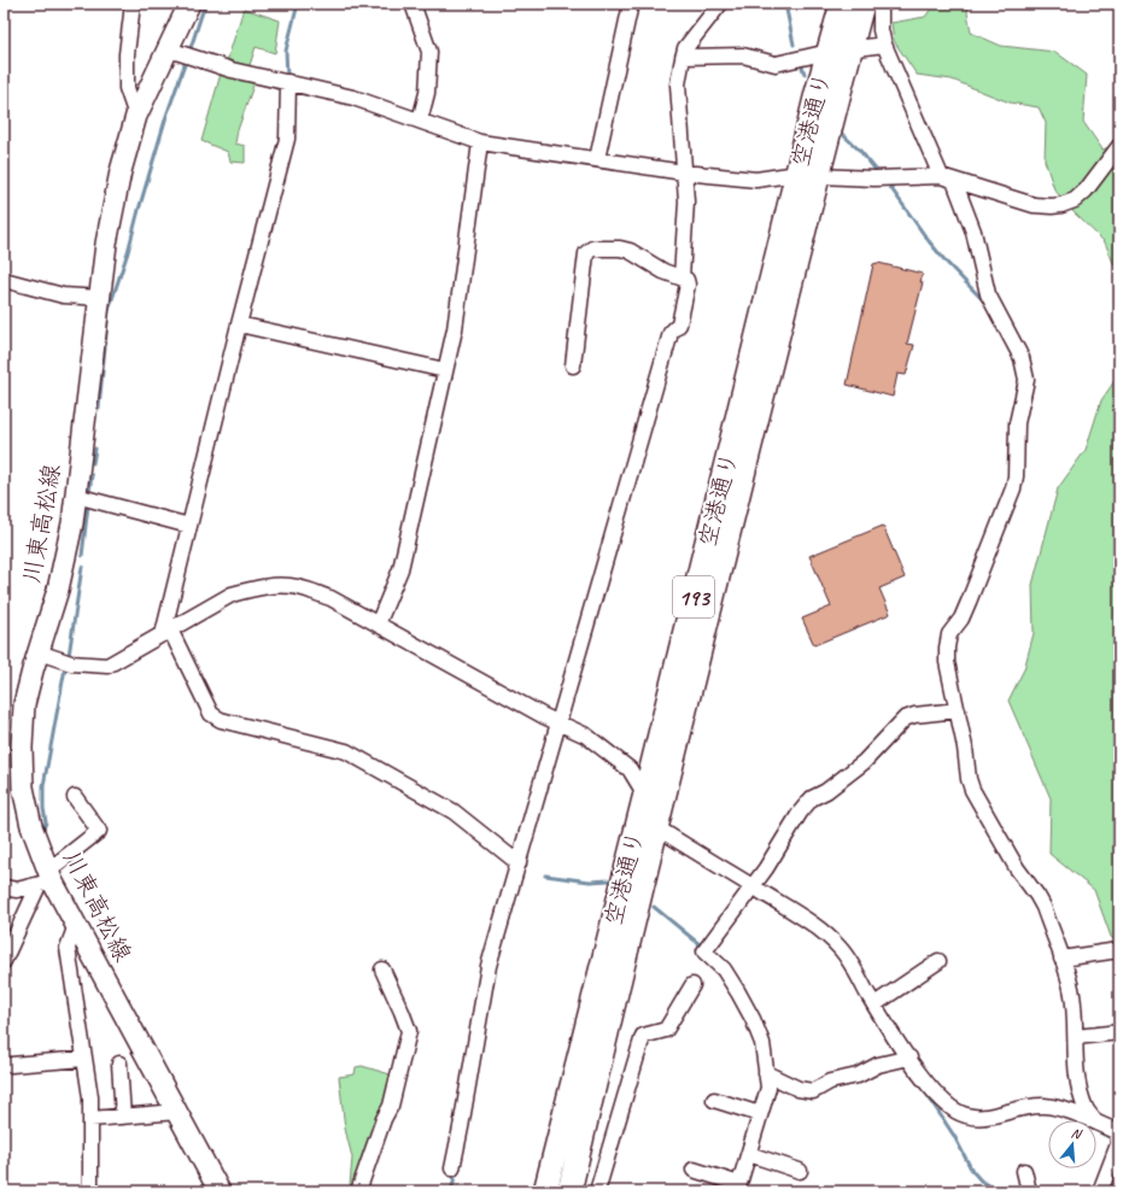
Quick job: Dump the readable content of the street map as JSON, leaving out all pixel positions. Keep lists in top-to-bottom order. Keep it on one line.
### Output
{"streets":{"highway":["空港通り","193"],"main road":["川東高松線"]},"north":"top"}
